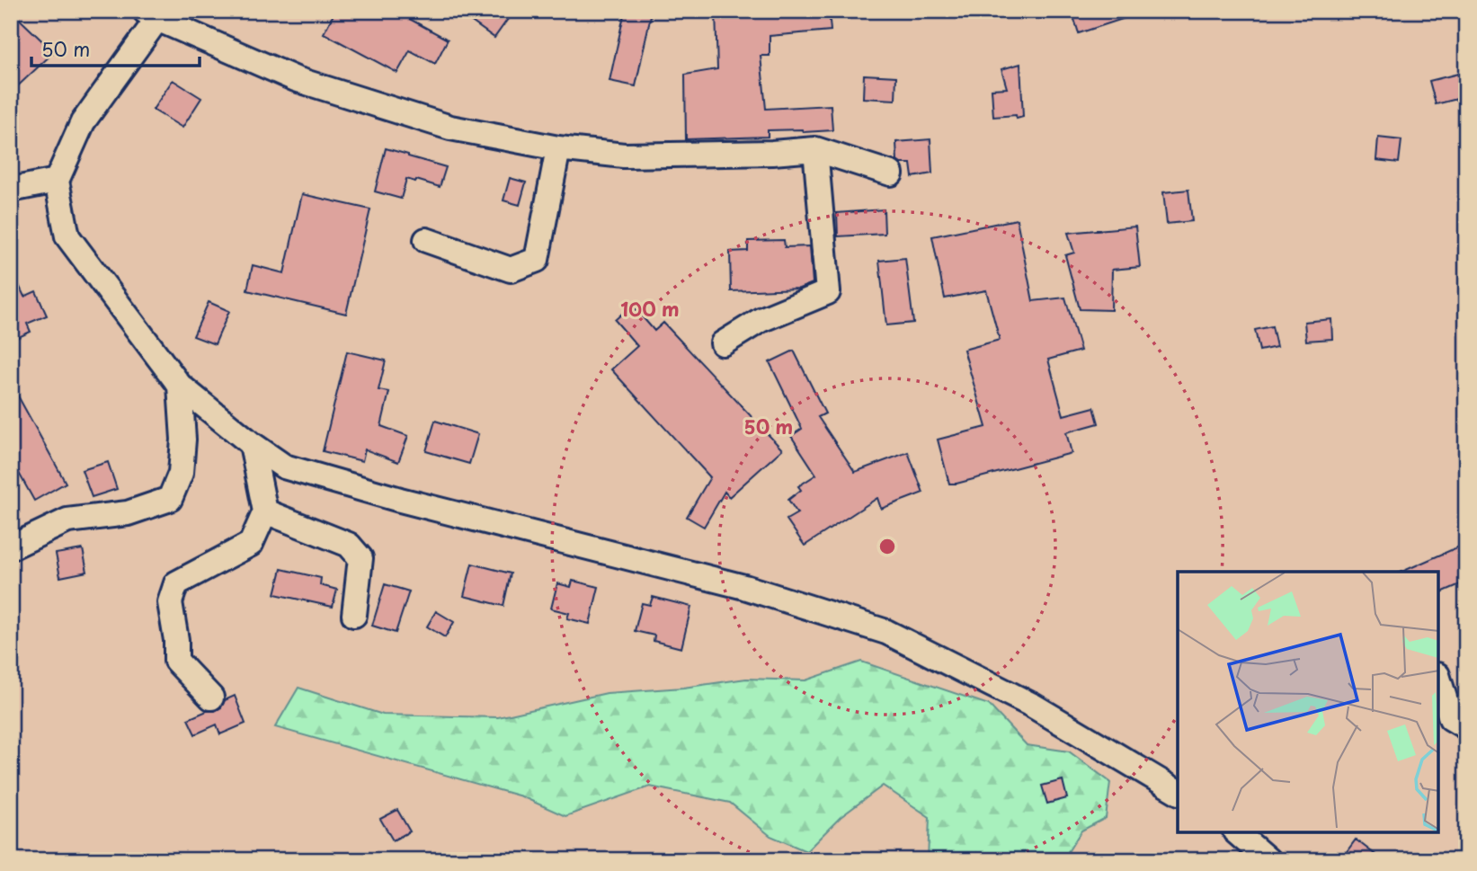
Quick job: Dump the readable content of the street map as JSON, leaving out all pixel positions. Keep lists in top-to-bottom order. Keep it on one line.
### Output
{"scale_bar":"50 m","rings":["100 m","50 m"]}
